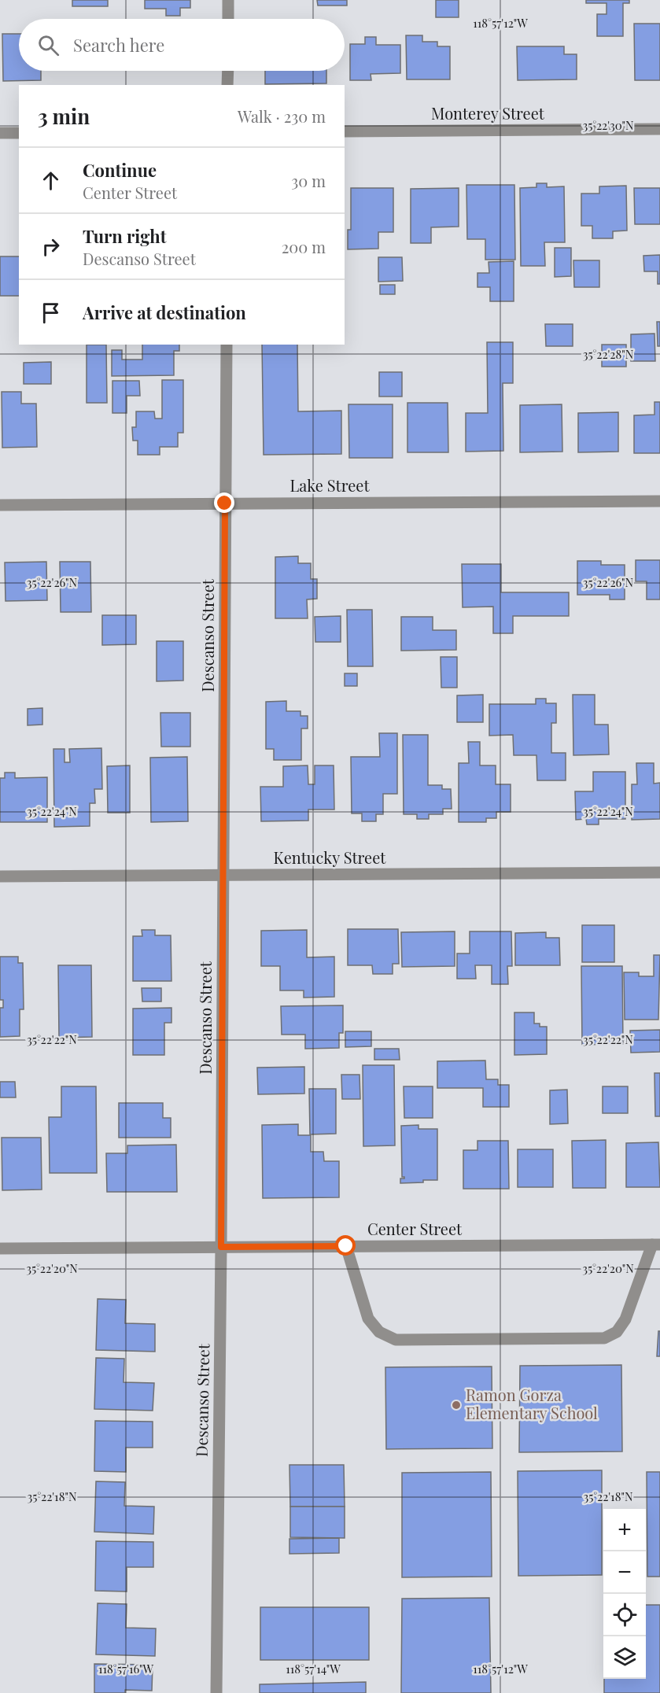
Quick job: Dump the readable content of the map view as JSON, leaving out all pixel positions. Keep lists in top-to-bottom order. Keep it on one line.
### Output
{"streets":{"street":["Monterey Street","Lake Street","Descanso Street","Kentucky Street","Center Street"]},"crossings":[["Lake Street","Descanso Street"],["Descanso Street","Kentucky Street"],["Descanso Street","Center Street"]],"places":["Ramon Gorza Elementary School"],"page":{"search":"Search here","heading":["3 min","Walk · 230 m"],"list":[["Continue","Center Street","30 m"],["Turn right","Descanso Street","200 m"],"Arrive at destination"],"map_buttons":["+","−"]},"coordinates":["118°57'12\"W","35°22'30\"N","35°22'28\"N","35°22'26\"N","35°22'24\"N","35°22'22\"N","35°22'20\"N","35°22'18\"N","118°57'16\"W","118°57'14\"W"]}
